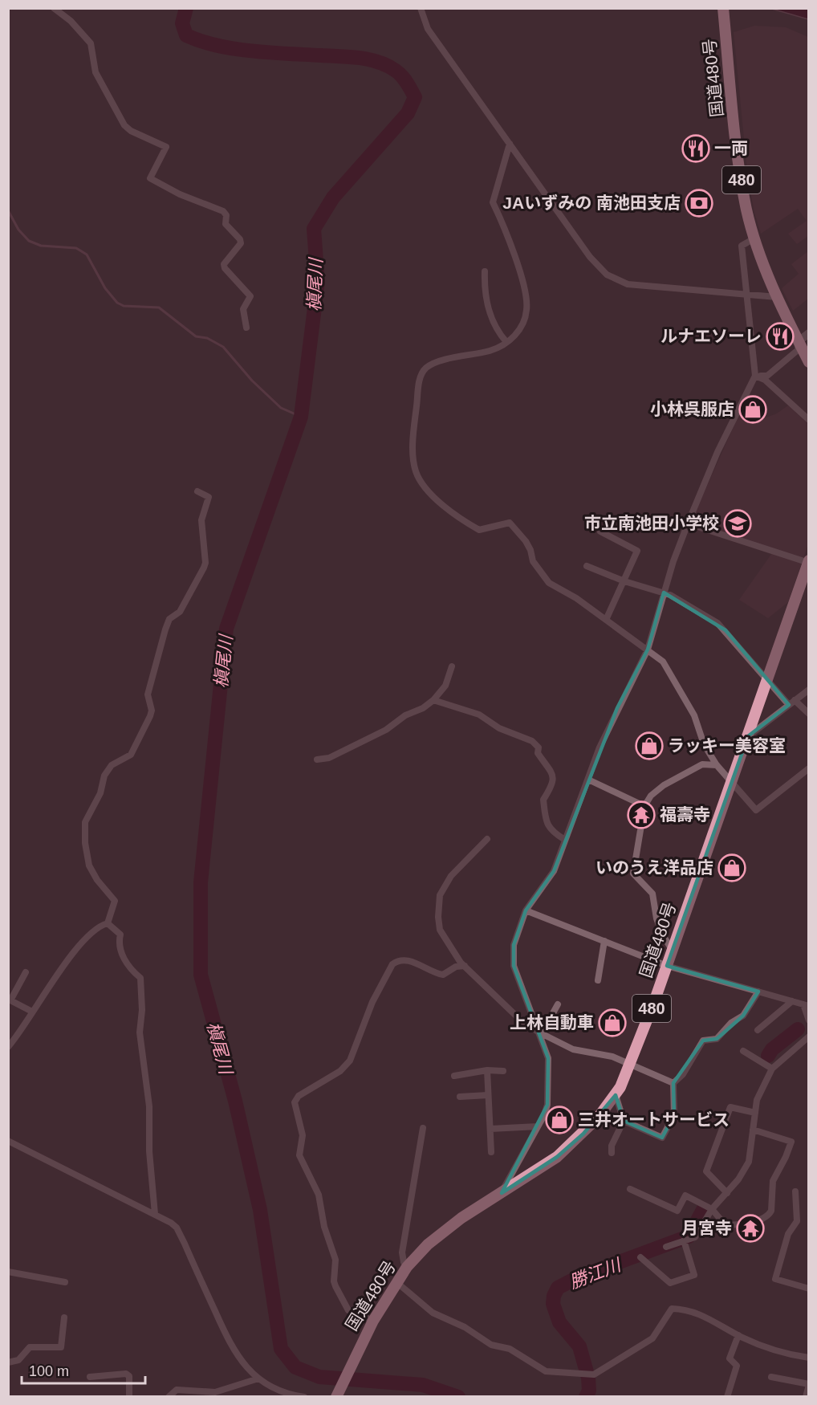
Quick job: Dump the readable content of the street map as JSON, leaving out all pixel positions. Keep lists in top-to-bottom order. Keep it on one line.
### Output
{"streets":{"highway":["国道480号","480"]},"water":["槇尾川","勝江川"],"places":{"restaurant":["一両","ルナエソーレ"],"bank":["JAいずみの 南池田支店"],"shop":["小林呉服店","ラッキー美容室","いのうえ洋品店","上林自動車","三井オートサービス"],"school or university":["市立南池田小学校"],"temple":["福壽寺","月宮寺"]},"scale_bar":"100 m"}
